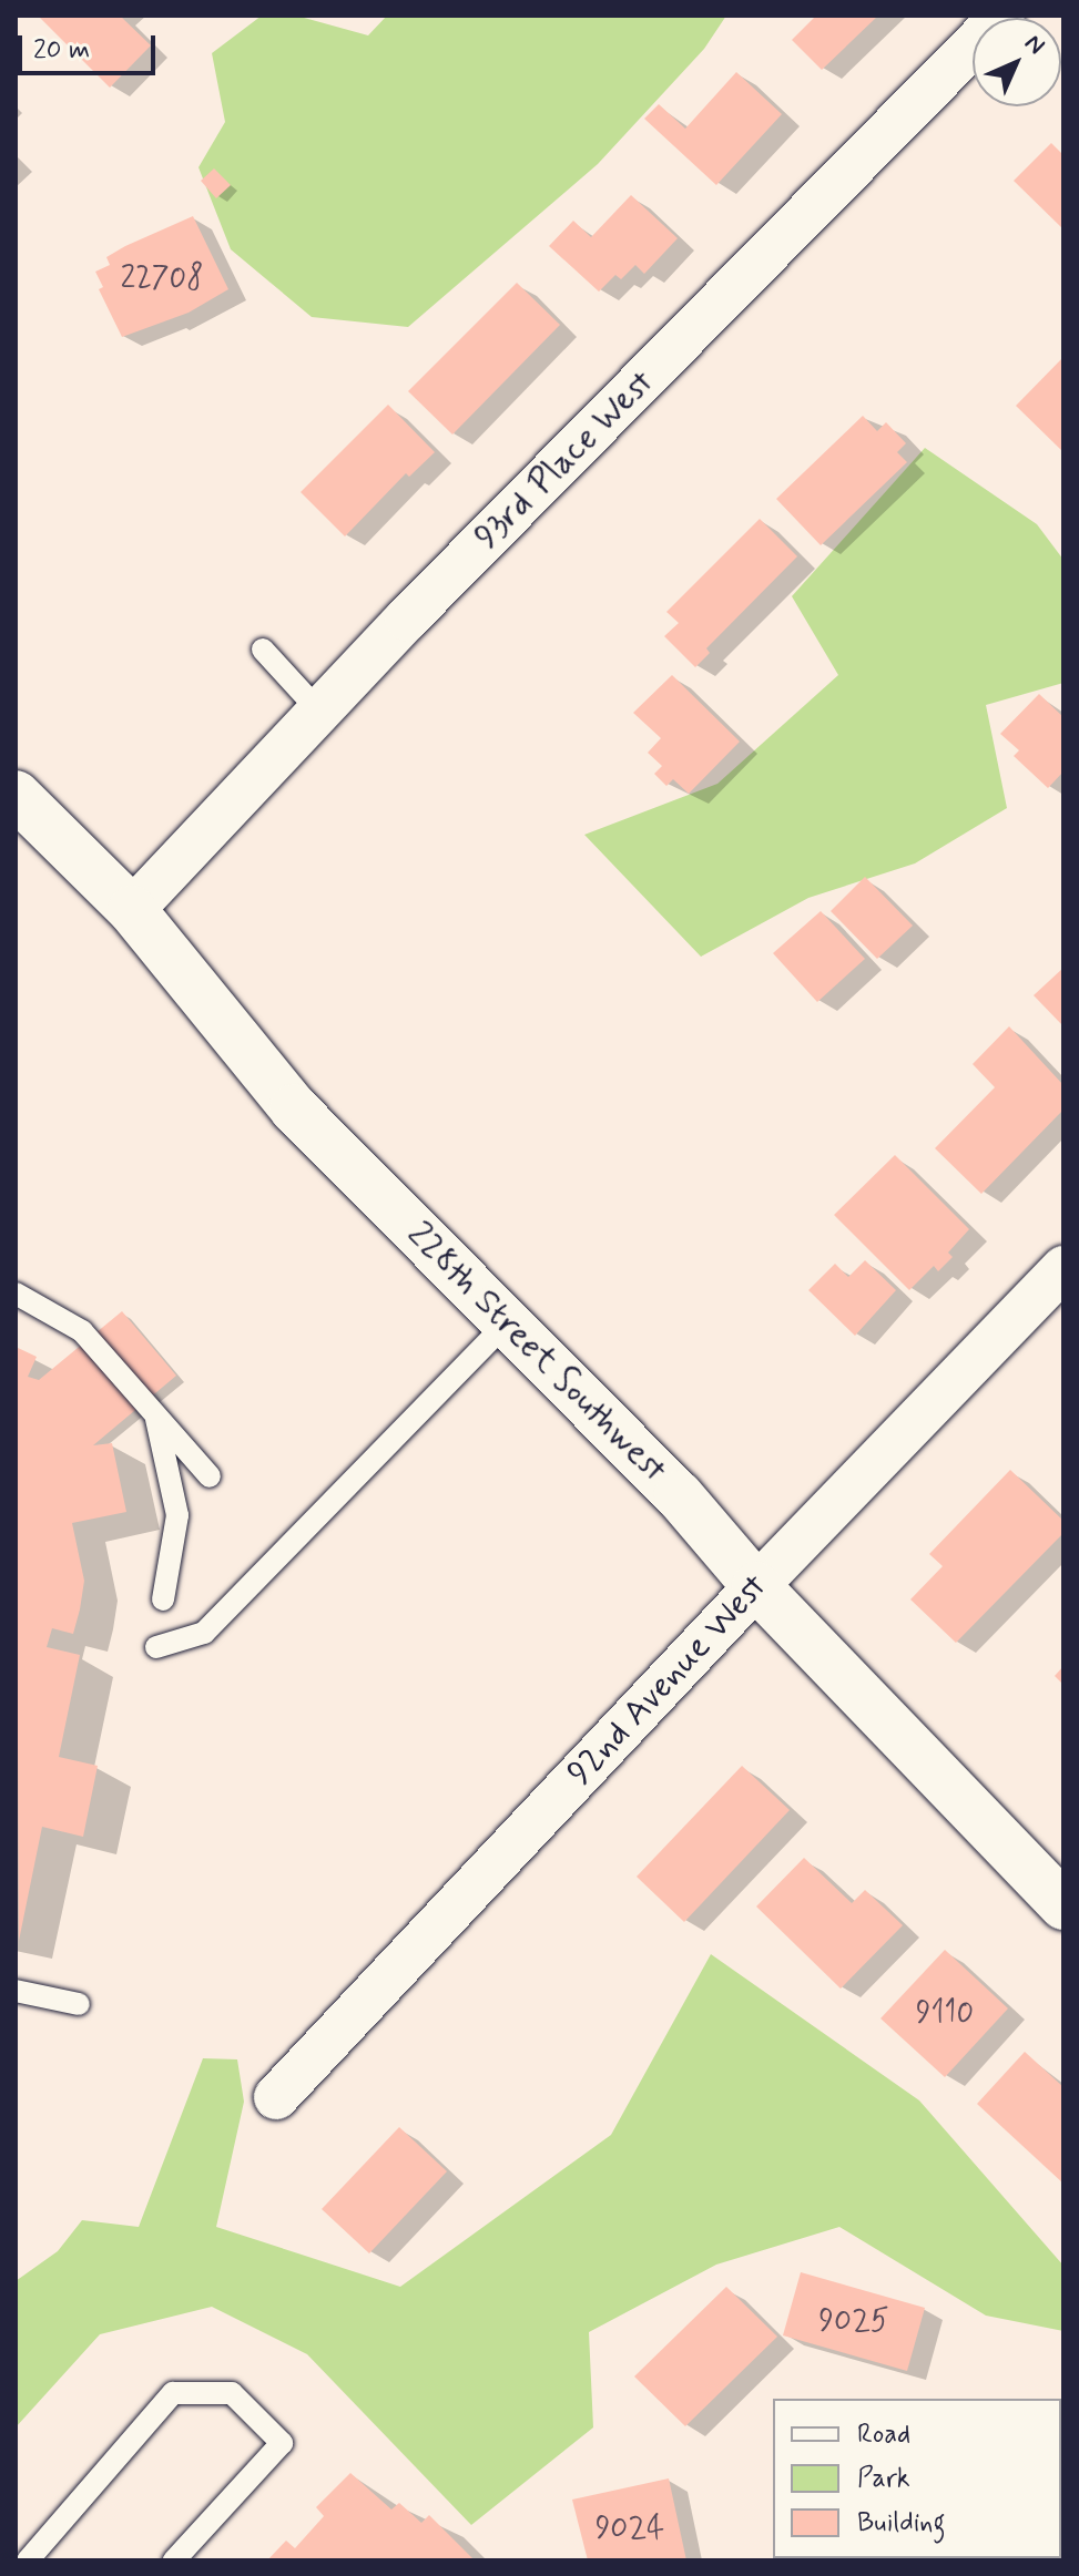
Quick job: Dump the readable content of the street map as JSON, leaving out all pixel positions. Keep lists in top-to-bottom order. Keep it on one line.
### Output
{"streets":{"street":["93rd Place West","228th Street Southwest","92nd Avenue West"]},"crossings":[["93rd Place West","228th Street Southwest"],["228th Street Southwest","92nd Avenue West"]],"house_numbers":["22708","9110","9025","9024"],"legend":["Road","Park","Building"],"scale_bar":"20 m","north":"top right"}
